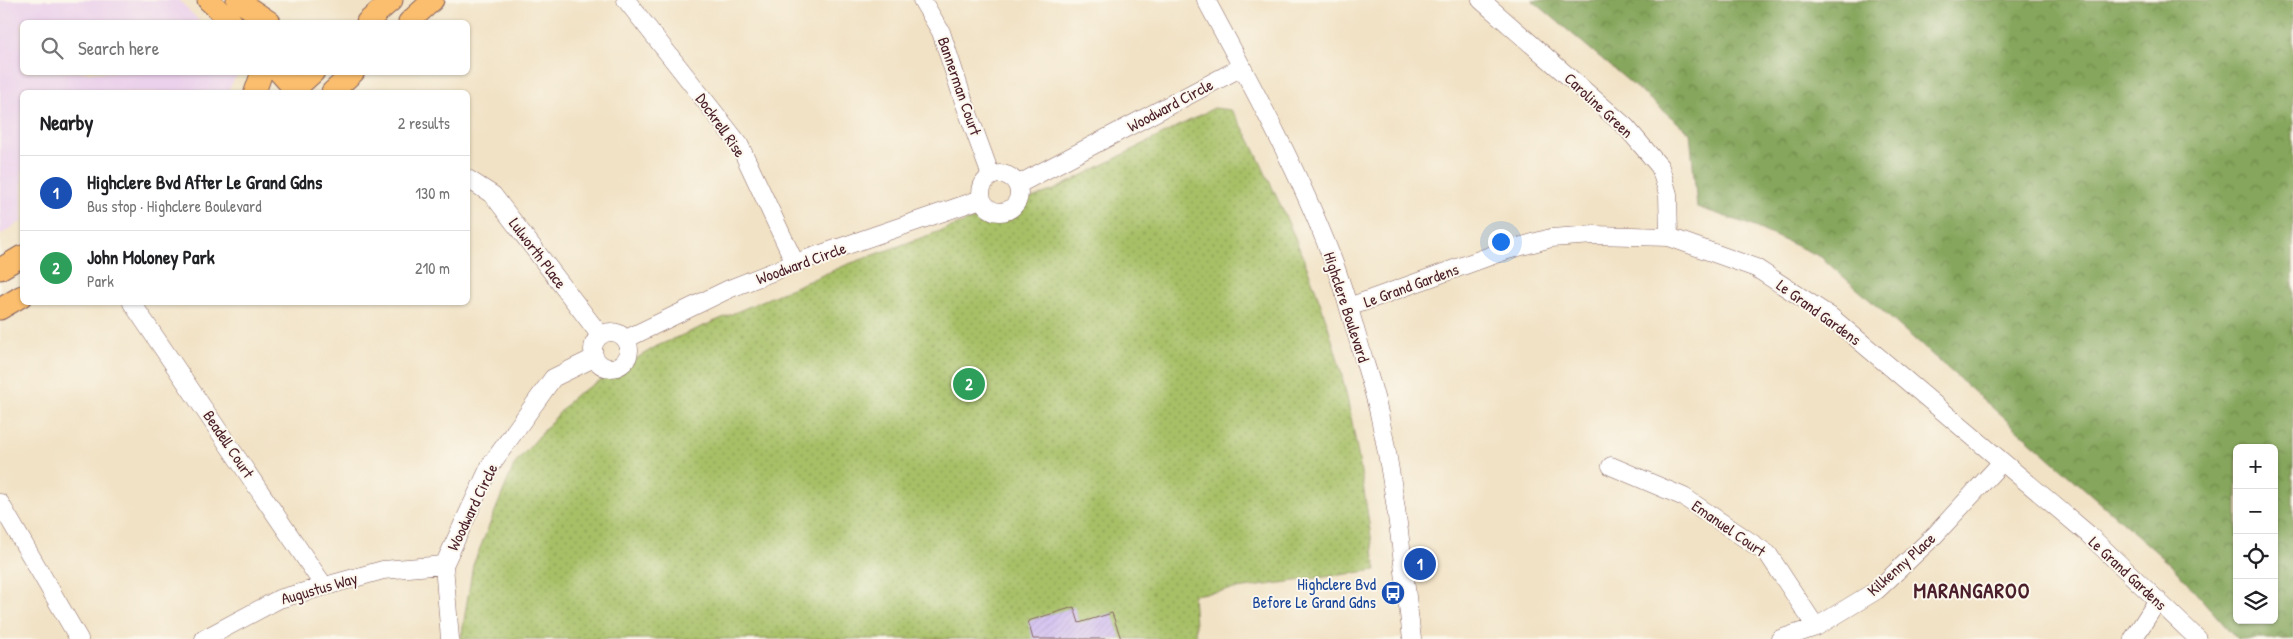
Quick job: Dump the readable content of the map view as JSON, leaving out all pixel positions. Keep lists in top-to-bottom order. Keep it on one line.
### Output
{"streets":{"street":["Bannerman Court","Woodward Circle","Caroline Green","Dockrell Rise","Lulworth Place","Le Grand Gardens","Highclere Boulevard","Beadell Court","Emanuel Court","Kilkenny Place","Augustus Way"]},"crossings":[["Bannerman Court","Woodward Circle"],["Woodward Circle","Dockrell Rise"],["Woodward Circle","Lulworth Place"],["Woodward Circle","Highclere Boulevard"],["Woodward Circle","Augustus Way"],["Caroline Green","Le Grand Gardens"],["Le Grand Gardens","Highclere Boulevard"],["Le Grand Gardens","Kilkenny Place"],["Beadell Court","Augustus Way"],["Emanuel Court","Kilkenny Place"]],"districts":["MARANGAROO"],"places":{"bus stop":["Highclere Bvd Before Le Grand Gdns"]},"page":{"search":"Search here","heading":["Nearby","2 results"],"list":[{"mark":"1","name":"Highclere Bvd After Le Grand Gdns","note":"Bus stop · Highclere Boulevard","value":"130 m"},{"mark":"2","name":"John Moloney Park","note":"Park","value":"210 m"}],"pins":["2","1"],"map_buttons":["+","−"]}}
